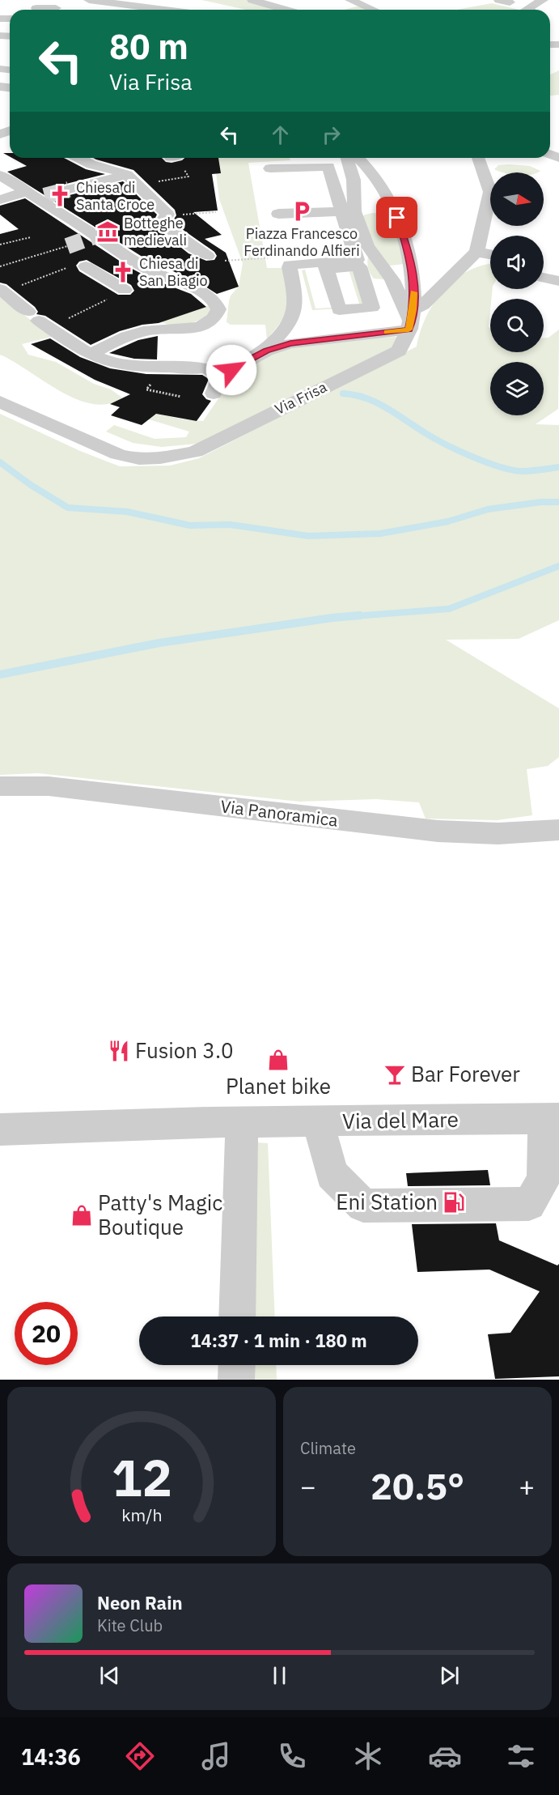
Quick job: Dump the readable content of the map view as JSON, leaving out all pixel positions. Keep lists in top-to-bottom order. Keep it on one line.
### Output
{"streets":{"street":["Via Frisa","Via Panoramica","Via del Mare"]},"places":{"church":["Chiesa di Santa Croce","Chiesa di San Biagio"],"parking":["Piazza Francesco Ferdinando Alfieri"],"museum":["Botteghe medievali"],"restaurant":["Fusion 3.0"],"shop":["Planet bike","Patty's Magic Boutique"],"bar":["Bar Forever"],"fuel station":["Eni Station"]},"north":"right","page":{"turn":["80 m","Via Frisa"],"limit":"20","trip":"14:37 · 1 min · 180 m","tile":"Climate","heat":["−","20.5°","+"],"song":["Neon Rain","Kite Club"],"tabs":"14:36","gauge":["12","km/h"]}}
